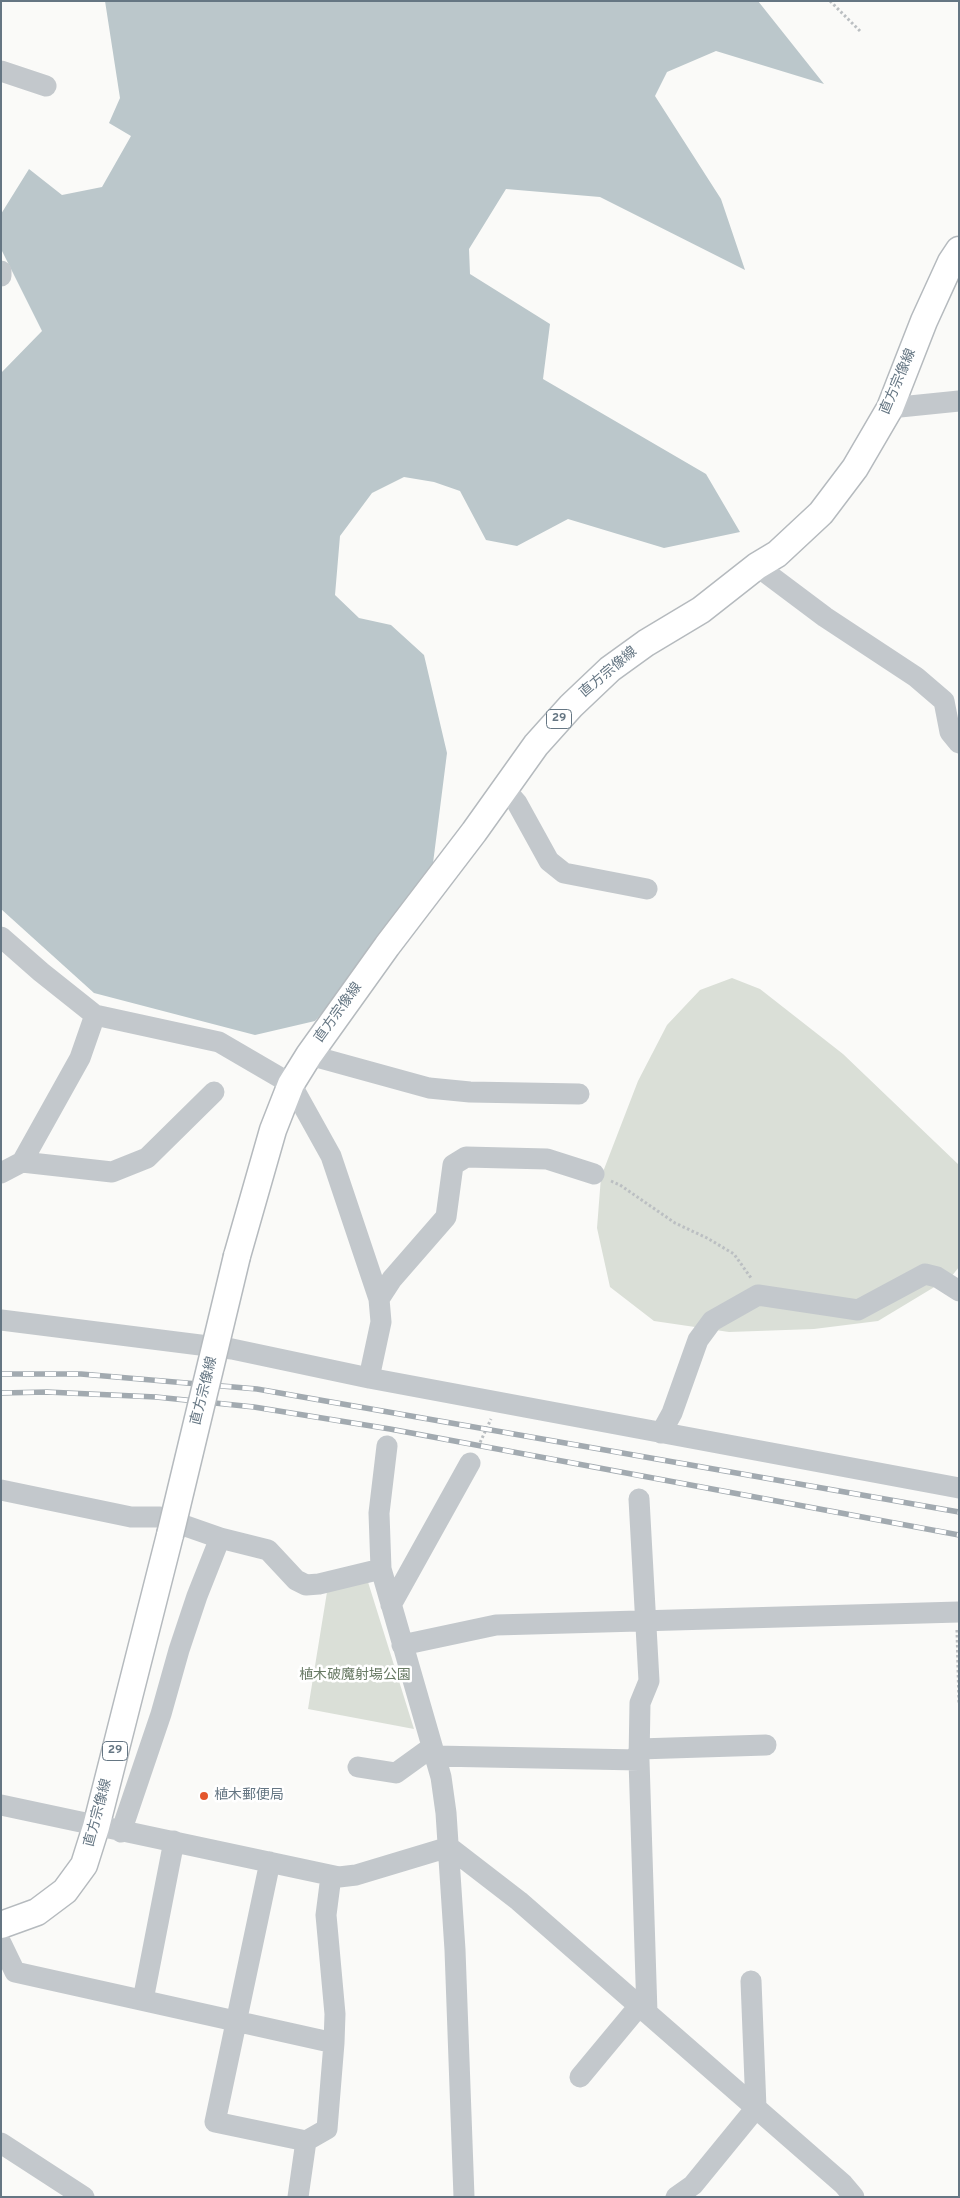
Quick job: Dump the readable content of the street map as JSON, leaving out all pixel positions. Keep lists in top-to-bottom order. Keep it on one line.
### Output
{"streets":{"main road":["直方宗像線","29"]},"parks":["植木破魔射場公園"],"places":["植木郵便局"]}
